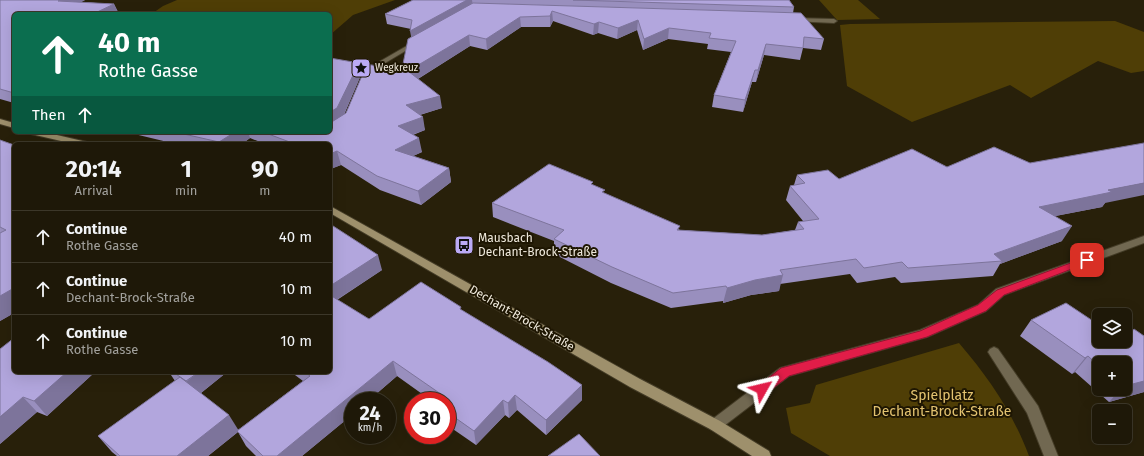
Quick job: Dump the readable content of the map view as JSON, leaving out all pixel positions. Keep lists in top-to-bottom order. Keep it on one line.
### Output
{"streets":{"street":["Dechant-Brock-Straße"]},"parks":["Spielplatz Dechant-Brock-Straße"],"places":{"place":["Wegkreuz"],"bus stop":["Mausbach Dechant-Brock-Straße"]},"page":{"turn":["40 m","Rothe Gasse"],"then":"Then","eta":["20:14","Arrival","1","min","90","m"],"list":[{"name":"Continue","note":"Rothe Gasse","value":"40 m"},{"name":"Continue","note":"Dechant-Brock-Straße","value":"10 m"},{"name":"Continue","note":"Rothe Gasse","value":"10 m"}],"map_buttons":["+","−"],"speed":"24 km/h","limit":"30"}}
